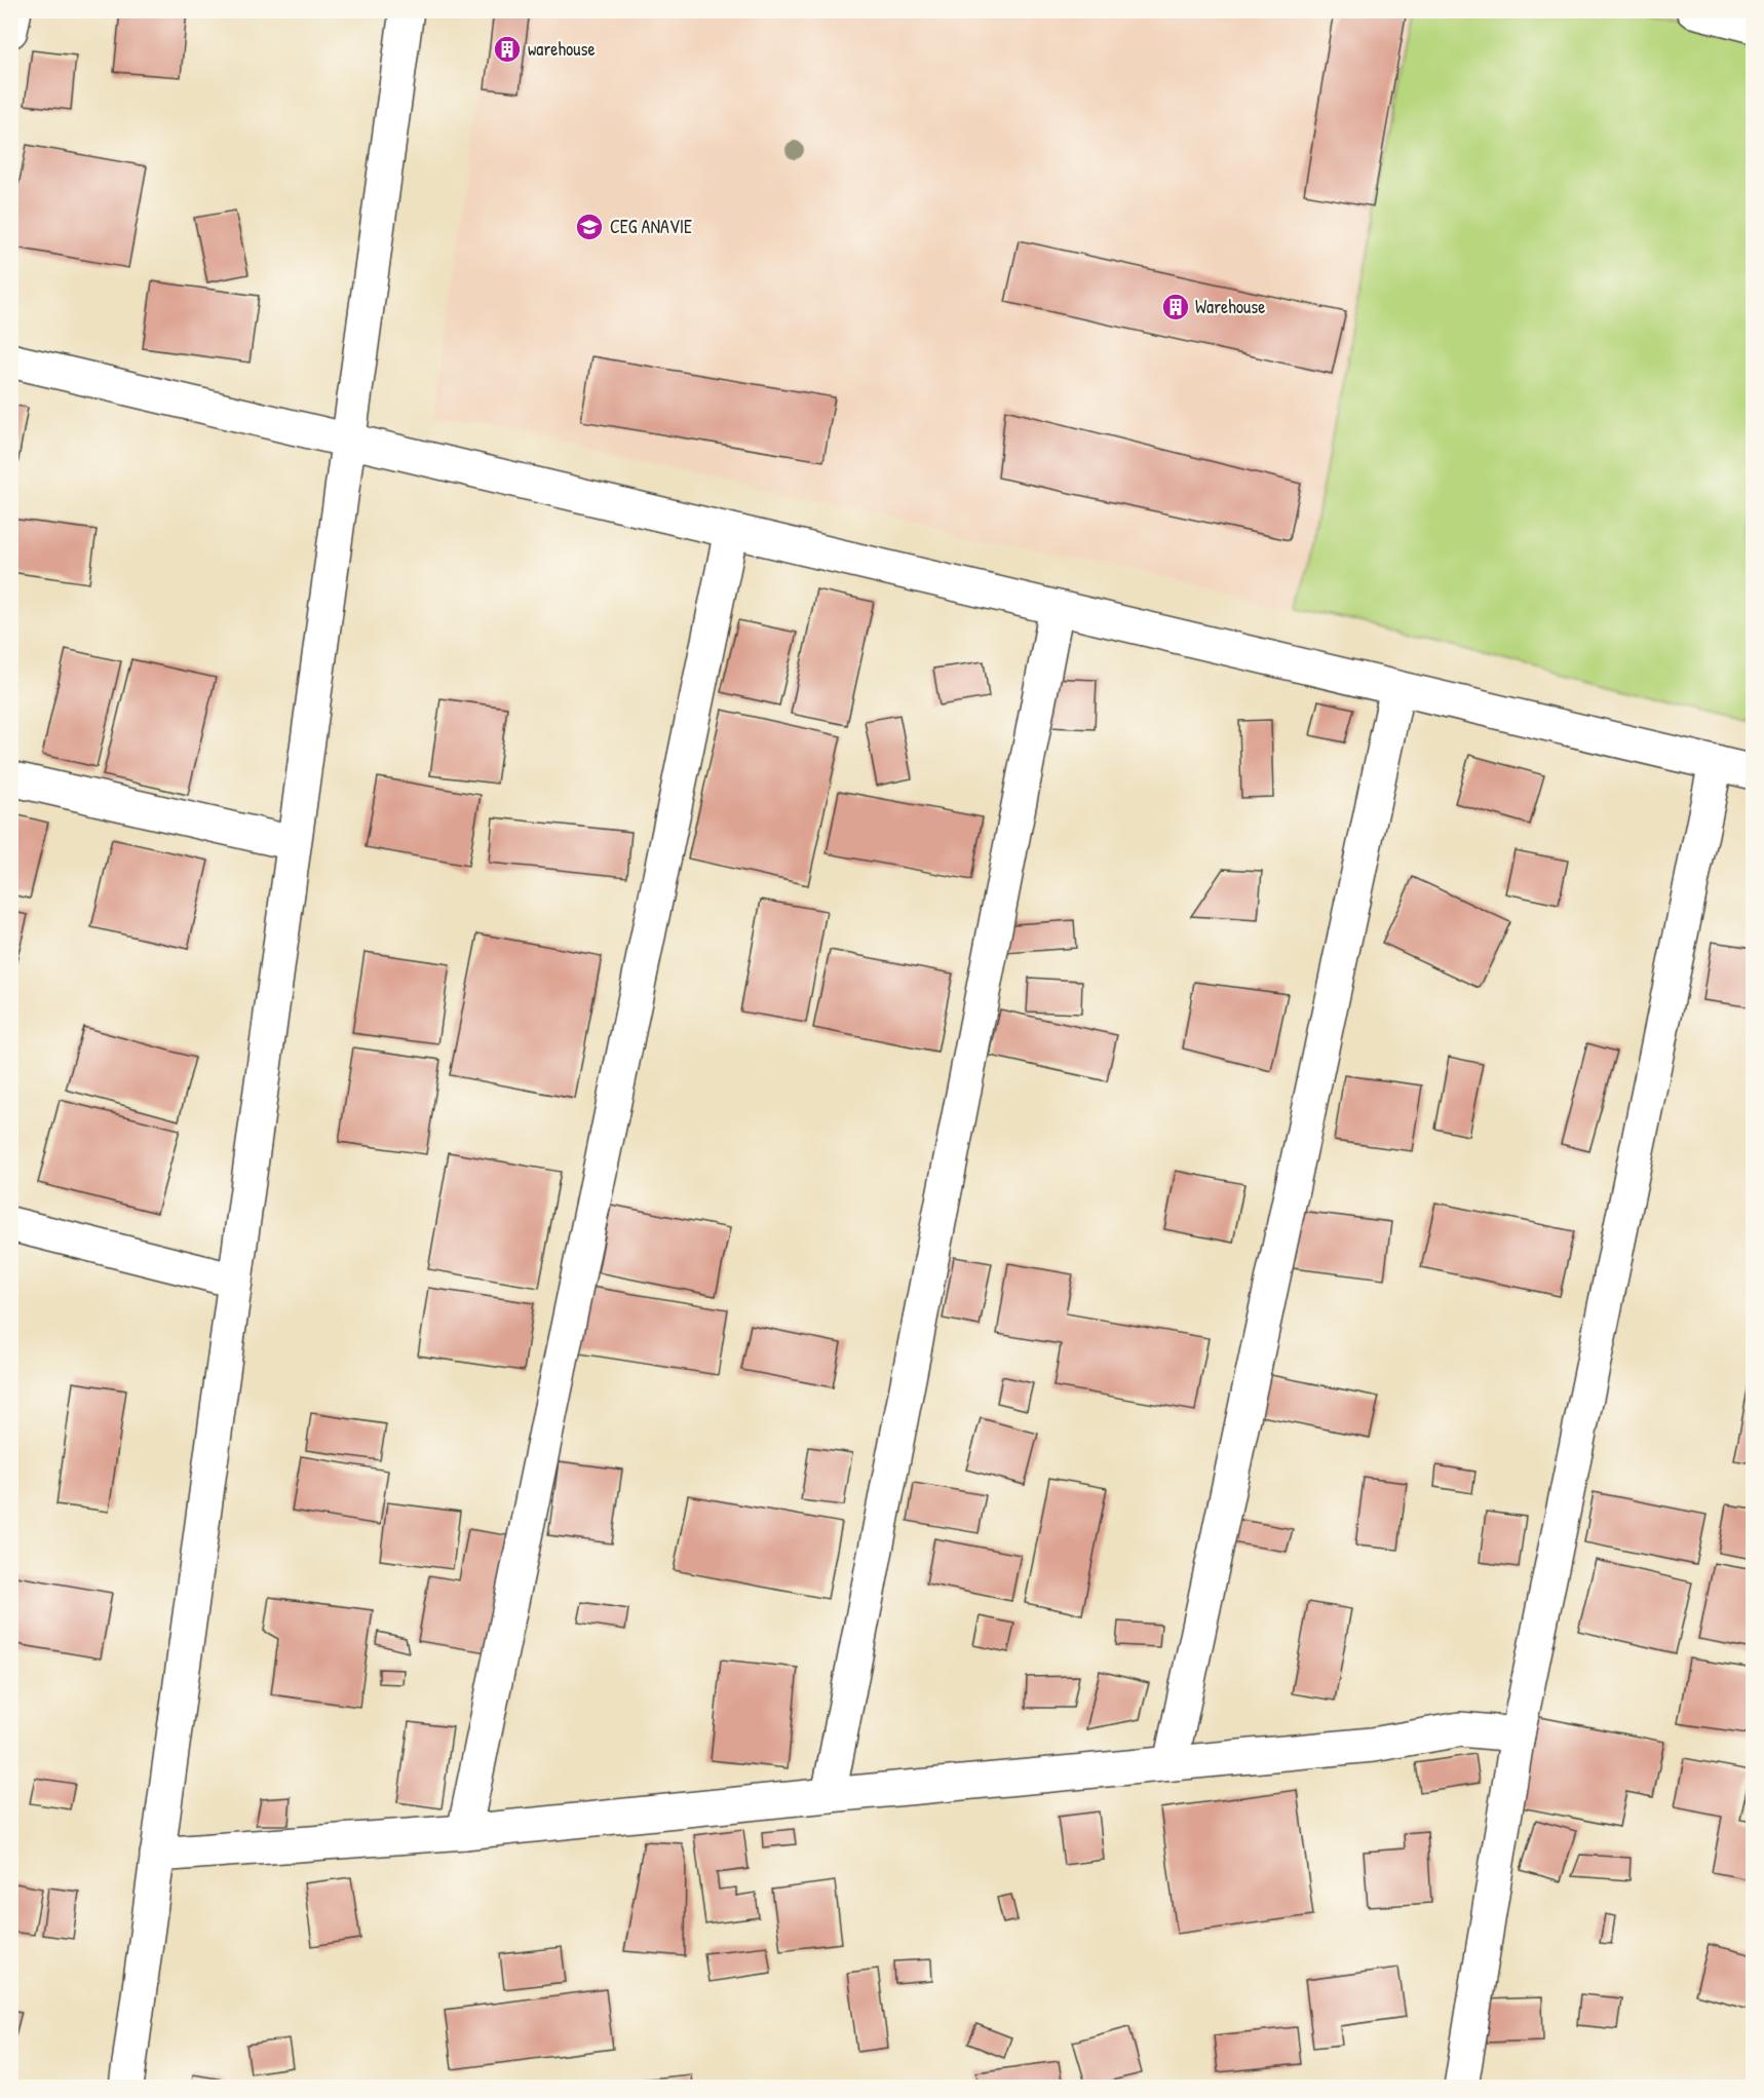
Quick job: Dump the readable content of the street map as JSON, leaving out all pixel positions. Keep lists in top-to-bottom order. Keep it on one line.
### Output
{"places":{"building":["warehouse","Warehouse"],"school or university":["CEG ANAVIE"]}}
